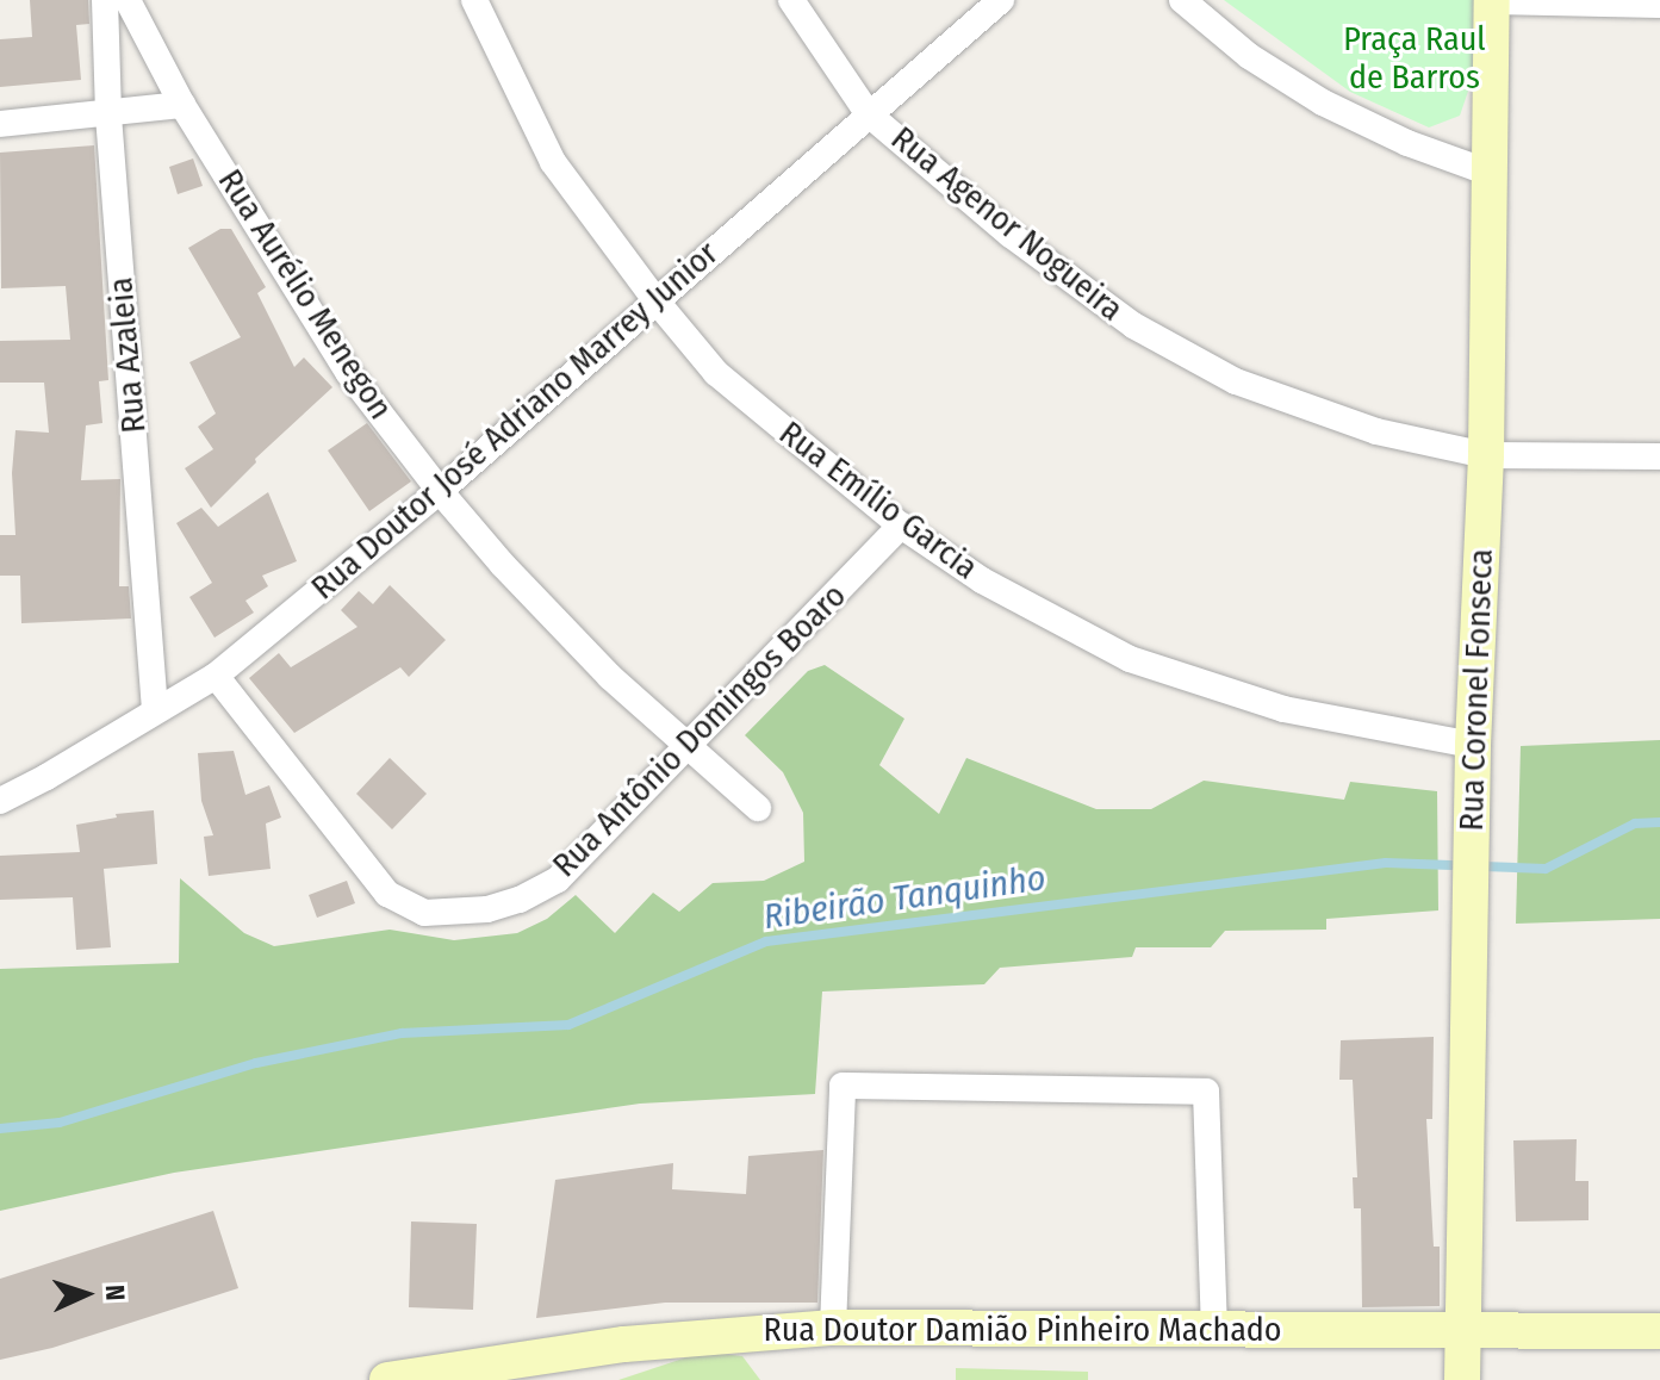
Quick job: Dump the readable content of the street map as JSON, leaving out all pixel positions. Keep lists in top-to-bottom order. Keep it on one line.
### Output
{"streets":{"street":["Rua Agenor Nogueira","Rua Aurélio Menegon","Rua Azaleia","Rua Doutor José Adriano Marrey Junior","Rua Emílio Garcia","Rua Coronel Fonseca","Rua Antônio Domingos Boaro","Rua Doutor Damião Pinheiro Machado"]},"crossings":[["Rua Agenor Nogueira","Rua Doutor José Adriano Marrey Junior"],["Rua Agenor Nogueira","Rua Coronel Fonseca"],["Rua Aurélio Menegon","Rua Doutor José Adriano Marrey Junior"],["Rua Aurélio Menegon","Rua Antônio Domingos Boaro"],["Rua Azaleia","Rua Doutor José Adriano Marrey Junior"],["Rua Doutor José Adriano Marrey Junior","Rua Emílio Garcia"],["Rua Doutor José Adriano Marrey Junior","Rua Antônio Domingos Boaro"],["Rua Emílio Garcia","Rua Coronel Fonseca"],["Rua Emílio Garcia","Rua Antônio Domingos Boaro"],["Rua Coronel Fonseca","Rua Doutor Damião Pinheiro Machado"]],"water":["Ribeirão Tanquinho"],"parks":["Praça Raul de Barros"],"north":"right"}
